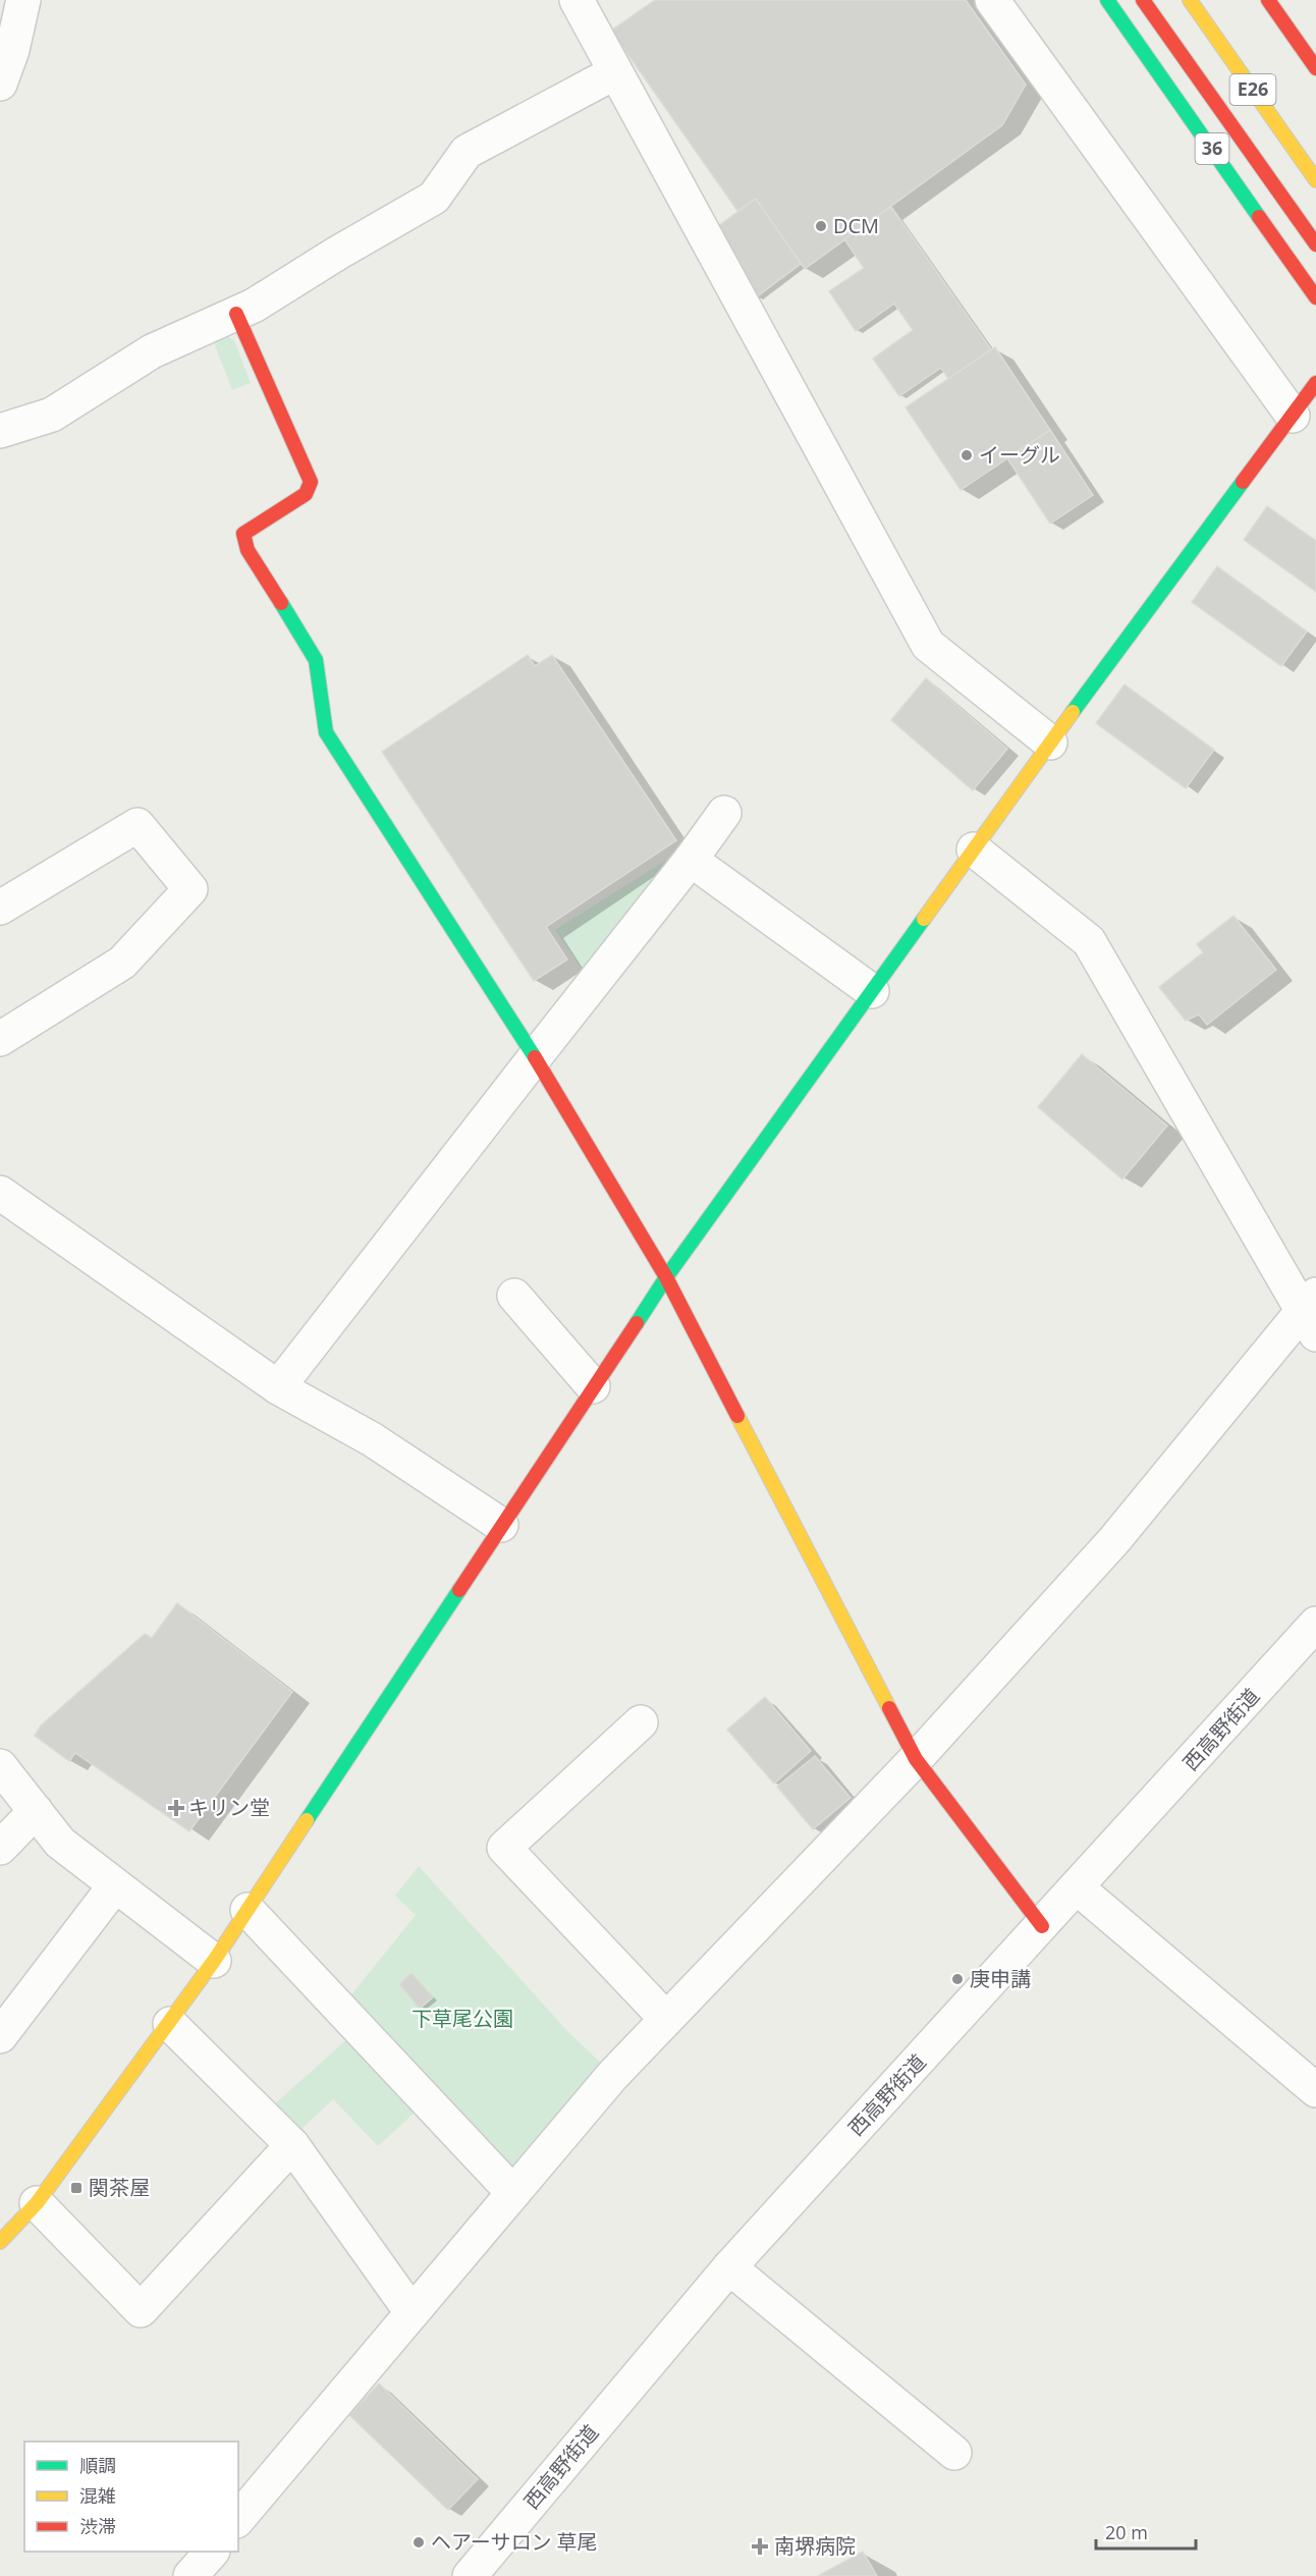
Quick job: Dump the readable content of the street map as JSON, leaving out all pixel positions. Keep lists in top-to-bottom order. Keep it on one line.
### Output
{"streets":{"main road":["E26","36"],"street":["西高野街道"]},"parks":["下草尾公園"],"places":{"other":["DCM","イーグル","庚申講","ヘアーサロン 草尾"],"health":["キリン堂","南堺病院"],"transit":["関茶屋"]},"legend":["順調","混雑","渋滞"],"scale_bar":"20 m"}
